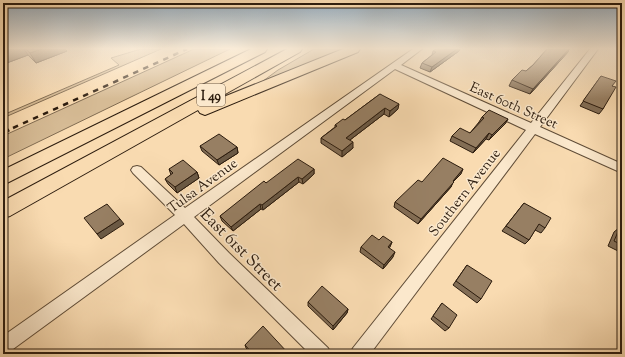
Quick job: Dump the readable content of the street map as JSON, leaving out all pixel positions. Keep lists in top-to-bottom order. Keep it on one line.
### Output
{"streets":{"highway":["I 49"],"street":["East 60th Street","Tulsa Avenue","Southern Avenue","East 61st Street"]},"crossings":[["East 60th Street","Tulsa Avenue"],["East 60th Street","Southern Avenue"],["Tulsa Avenue","East 61st Street"]]}
